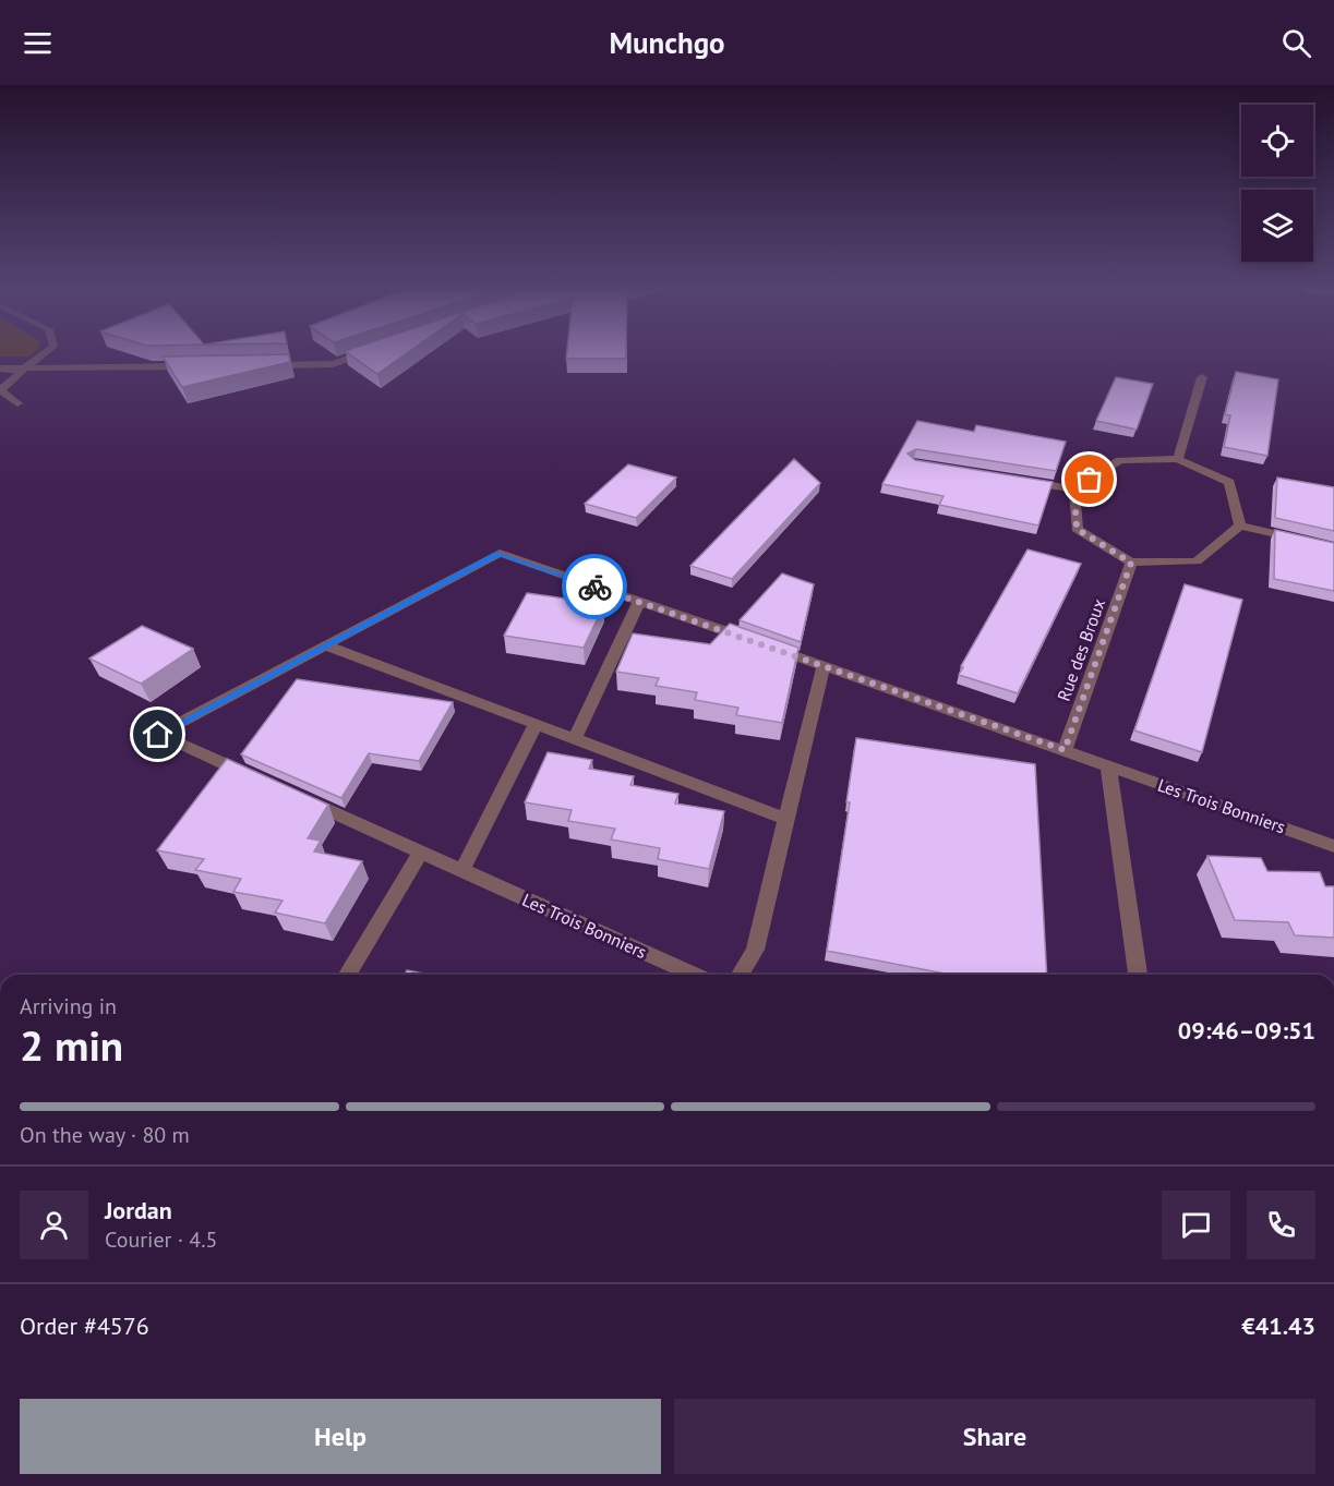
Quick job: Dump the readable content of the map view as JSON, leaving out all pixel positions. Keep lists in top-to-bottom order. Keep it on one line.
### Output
{"streets":{"street":["Rue des Broux","Les Trois Bonniers"]},"crossings":[["Rue des Broux","Les Trois Bonniers"]],"page":{"header":"Munchgo","heading":["2 min","Arriving in","09:46–09:51"],"panel":["Jordan","Courier · 4.5","Order #4576","€41.43"],"bar":"On the way · 80 m","buttons":["Help","Share"]}}
